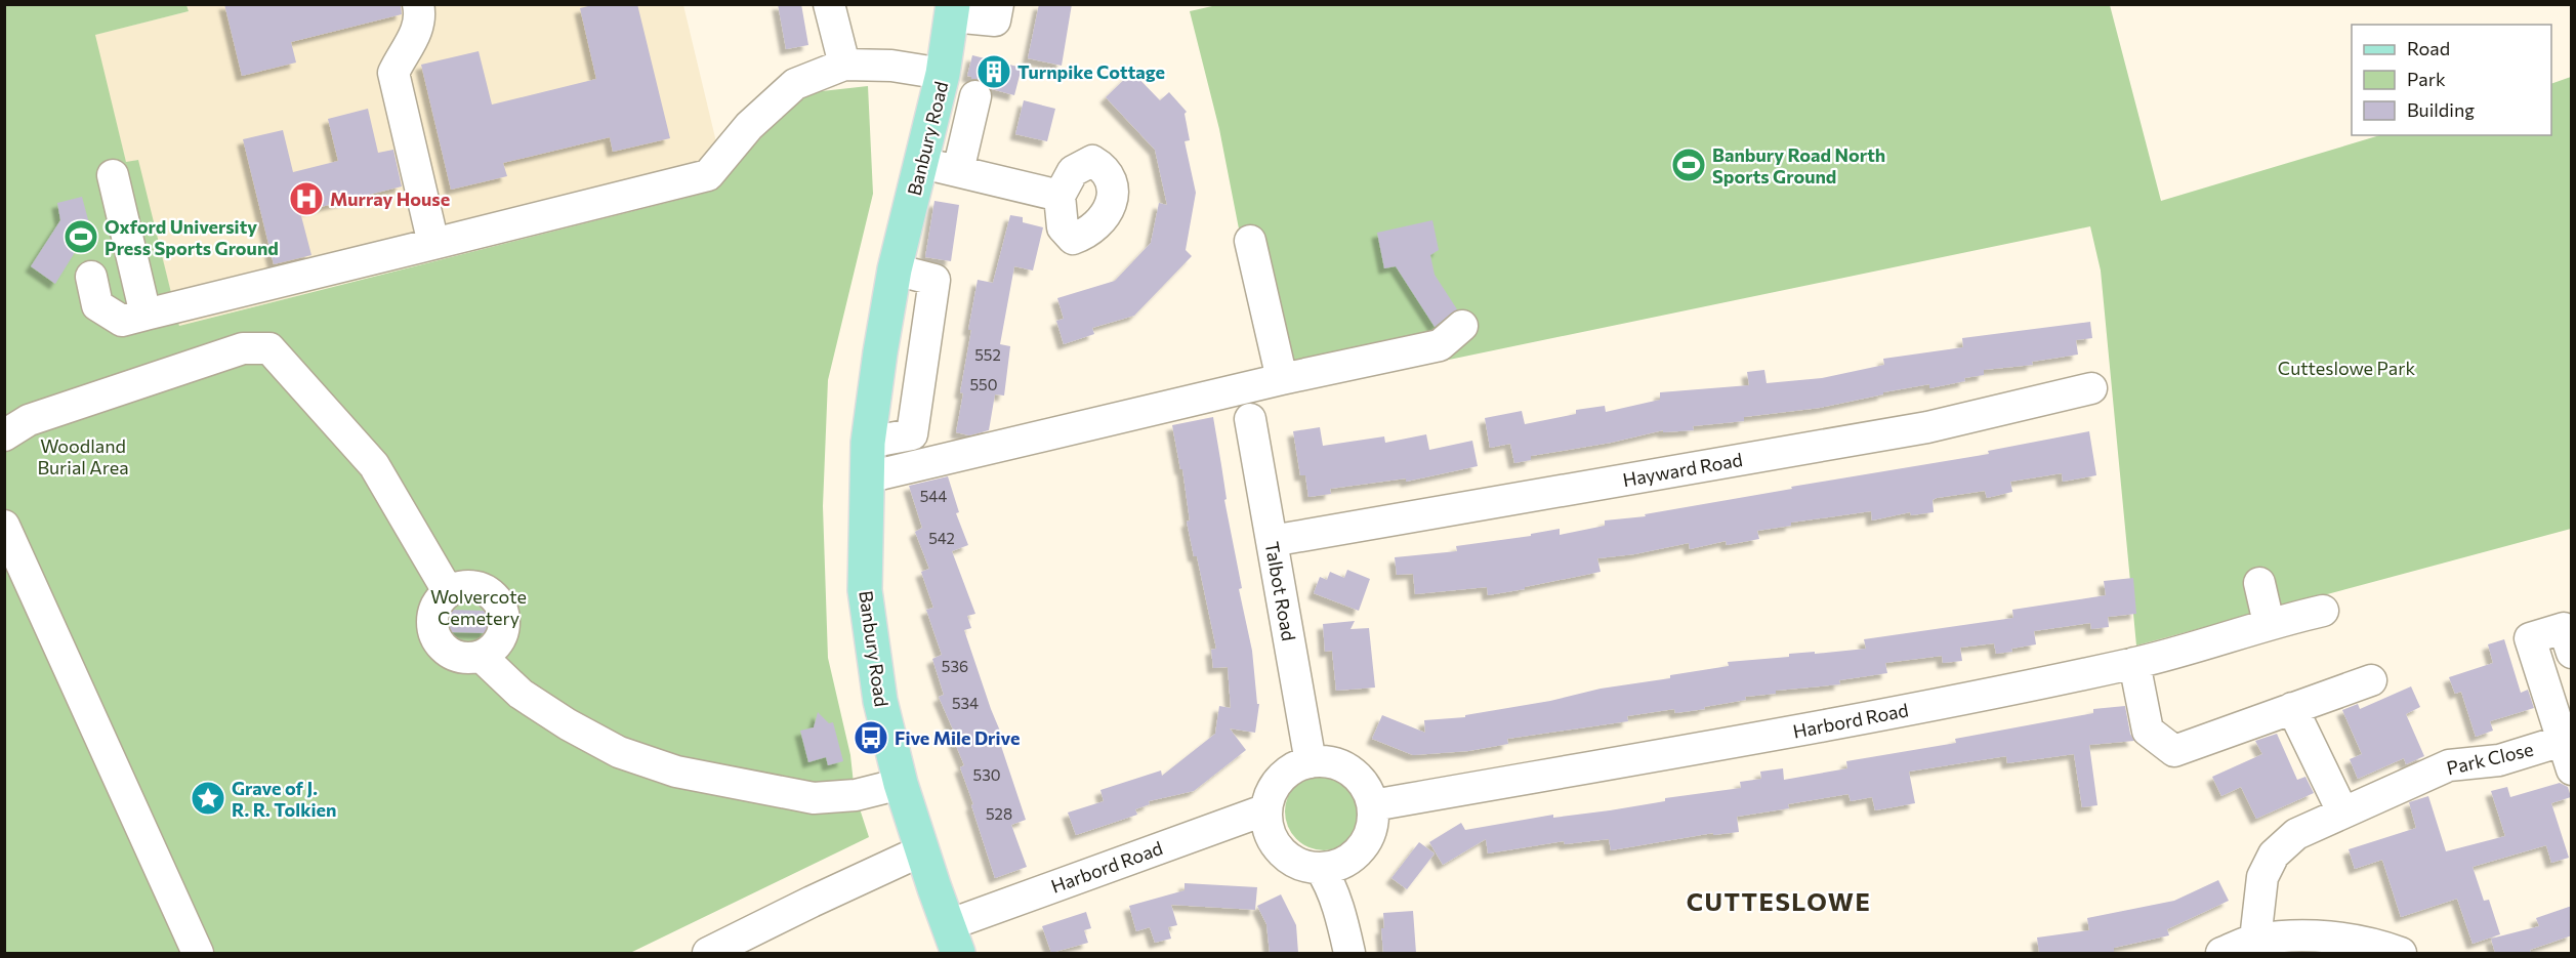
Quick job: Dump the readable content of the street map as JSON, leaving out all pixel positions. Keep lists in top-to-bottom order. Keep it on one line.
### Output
{"streets":{"main road":["Banbury Road"],"street":["Hayward Road","Talbot Road","Harbord Road","Park Close"]},"crossings":[["Banbury Road","Harbord Road"],["Hayward Road","Talbot Road"],["Talbot Road","Harbord Road"]],"districts":["CUTTESLOWE"],"parks":["Cutteslowe Park","Woodland Burial Area","Wolvercote Cemetery"],"places":{"building":["Turnpike Cottage"],"sports":["Banbury Road North Sports Ground","Oxford University Press Sports Ground"],"hospital":["Murray House"],"bus stop":["Five Mile Drive"],"place":["Grave of J. R. R. Tolkien"]},"house_numbers":["552","550","544","542","536","534","530","528"],"legend":["Road","Park","Building"]}
